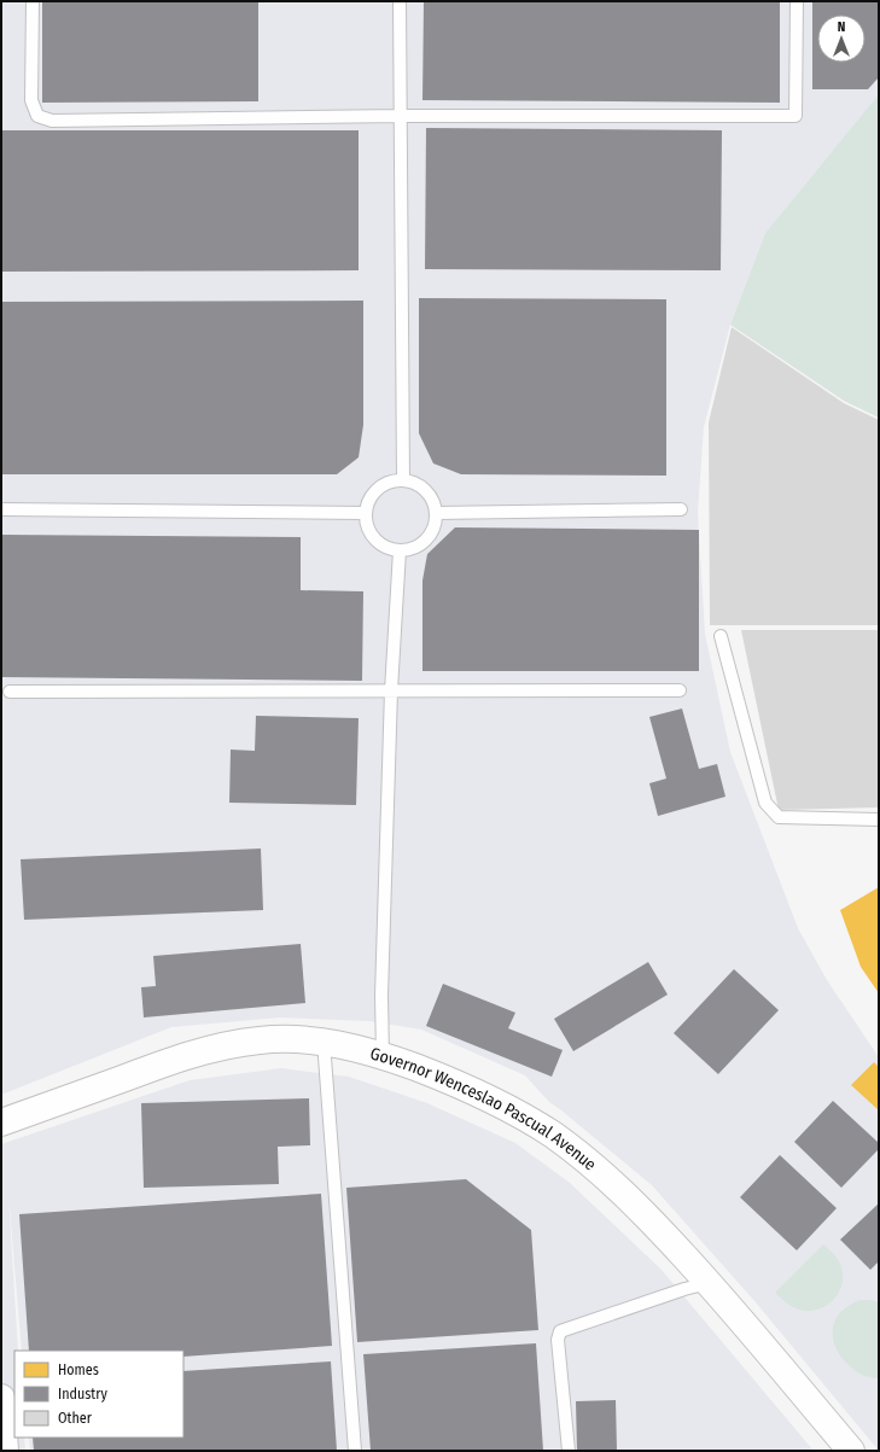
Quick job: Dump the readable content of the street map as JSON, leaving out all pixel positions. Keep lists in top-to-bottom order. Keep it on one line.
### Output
{"streets":{"main road":["Governor Wenceslao Pascual Avenue"]},"legend":["Homes","Industry","Other"],"north":"top"}
